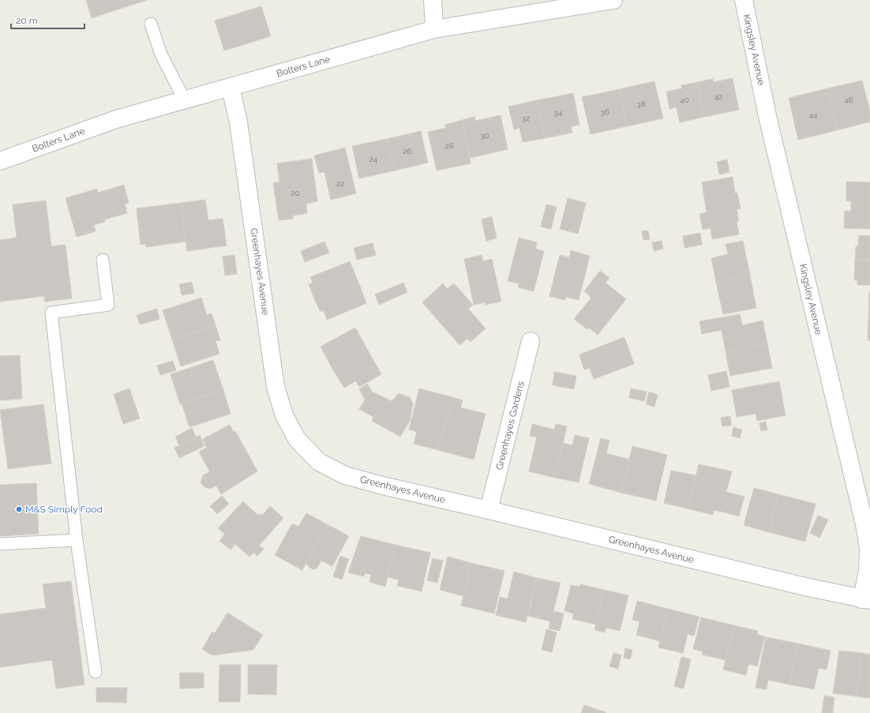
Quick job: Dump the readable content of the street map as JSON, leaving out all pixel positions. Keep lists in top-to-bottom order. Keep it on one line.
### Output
{"streets":{"street":["Kingsley Avenue","Bolters Lane","Greenhayes Avenue","Greenhayes Gardens"]},"crossings":[["Kingsley Avenue","Greenhayes Avenue"],["Bolters Lane","Greenhayes Avenue"],["Greenhayes Avenue","Greenhayes Gardens"]],"places":["M&S Simply Food"],"house_numbers":["42","40","46","38","36","34","44","32","30","28","26","24","22","20"],"scale_bar":"20 m"}
